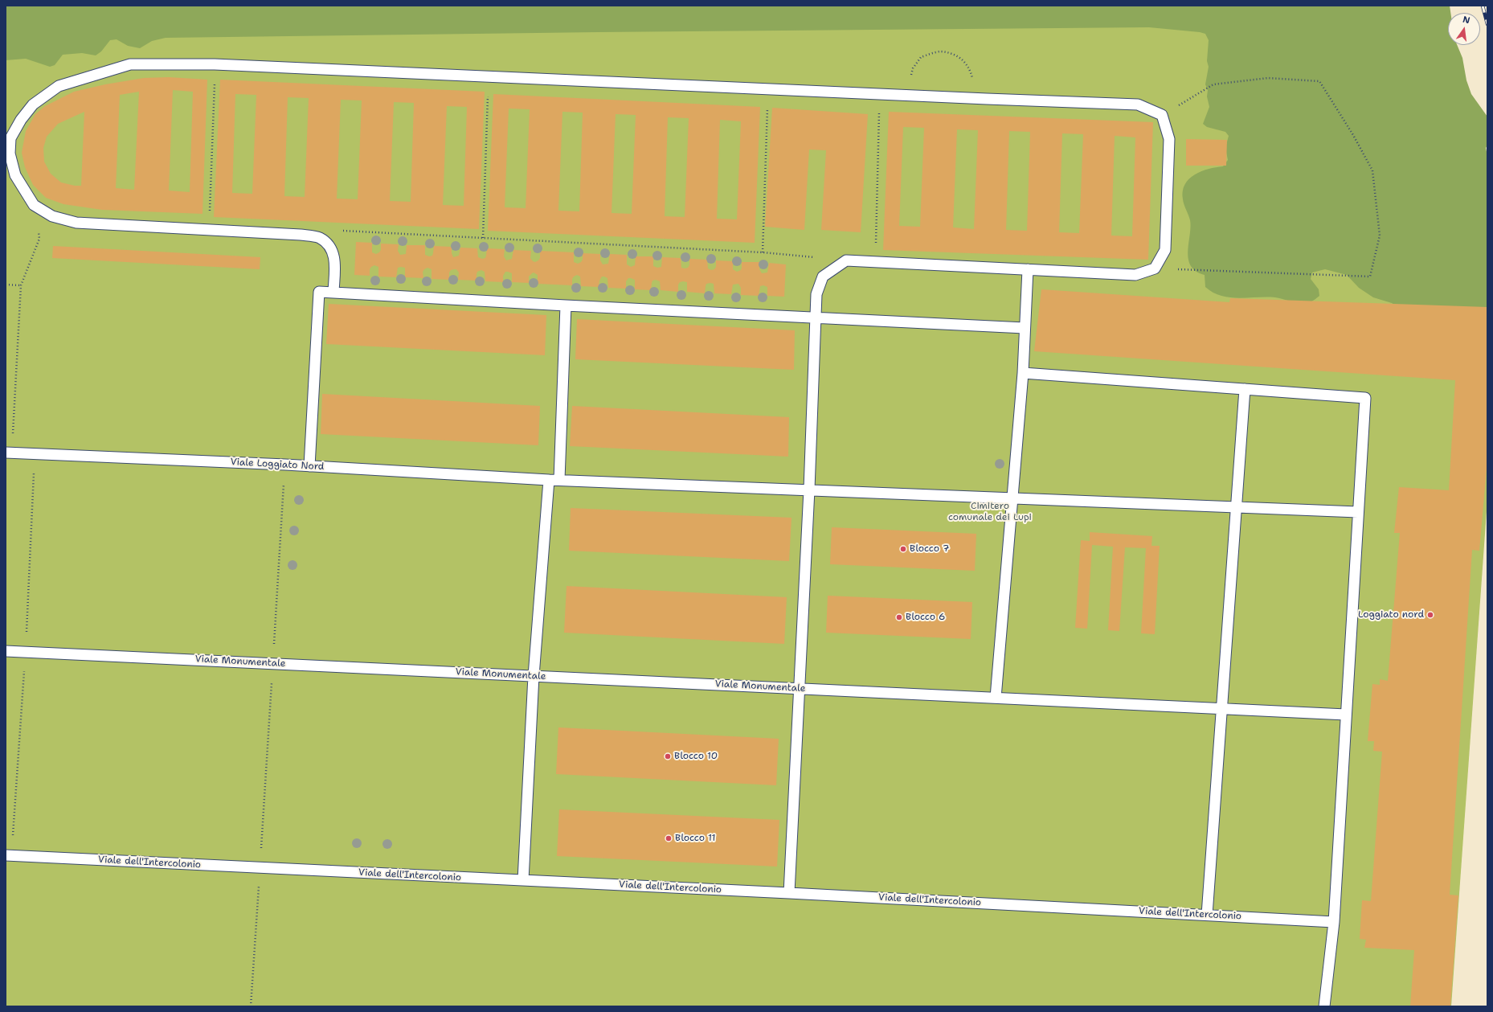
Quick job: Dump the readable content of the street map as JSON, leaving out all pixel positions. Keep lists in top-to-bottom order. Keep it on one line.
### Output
{"streets":{"lane":["Viale Loggiato Nord","Viale Monumentale","Viale dell'Intercolonio"]},"parks":["Cimitero comunale dei Lupi"],"places":["Blocco 7","Loggiato nord","Blocco 6","Blocco 10","Blocco 11"],"north":"top"}
